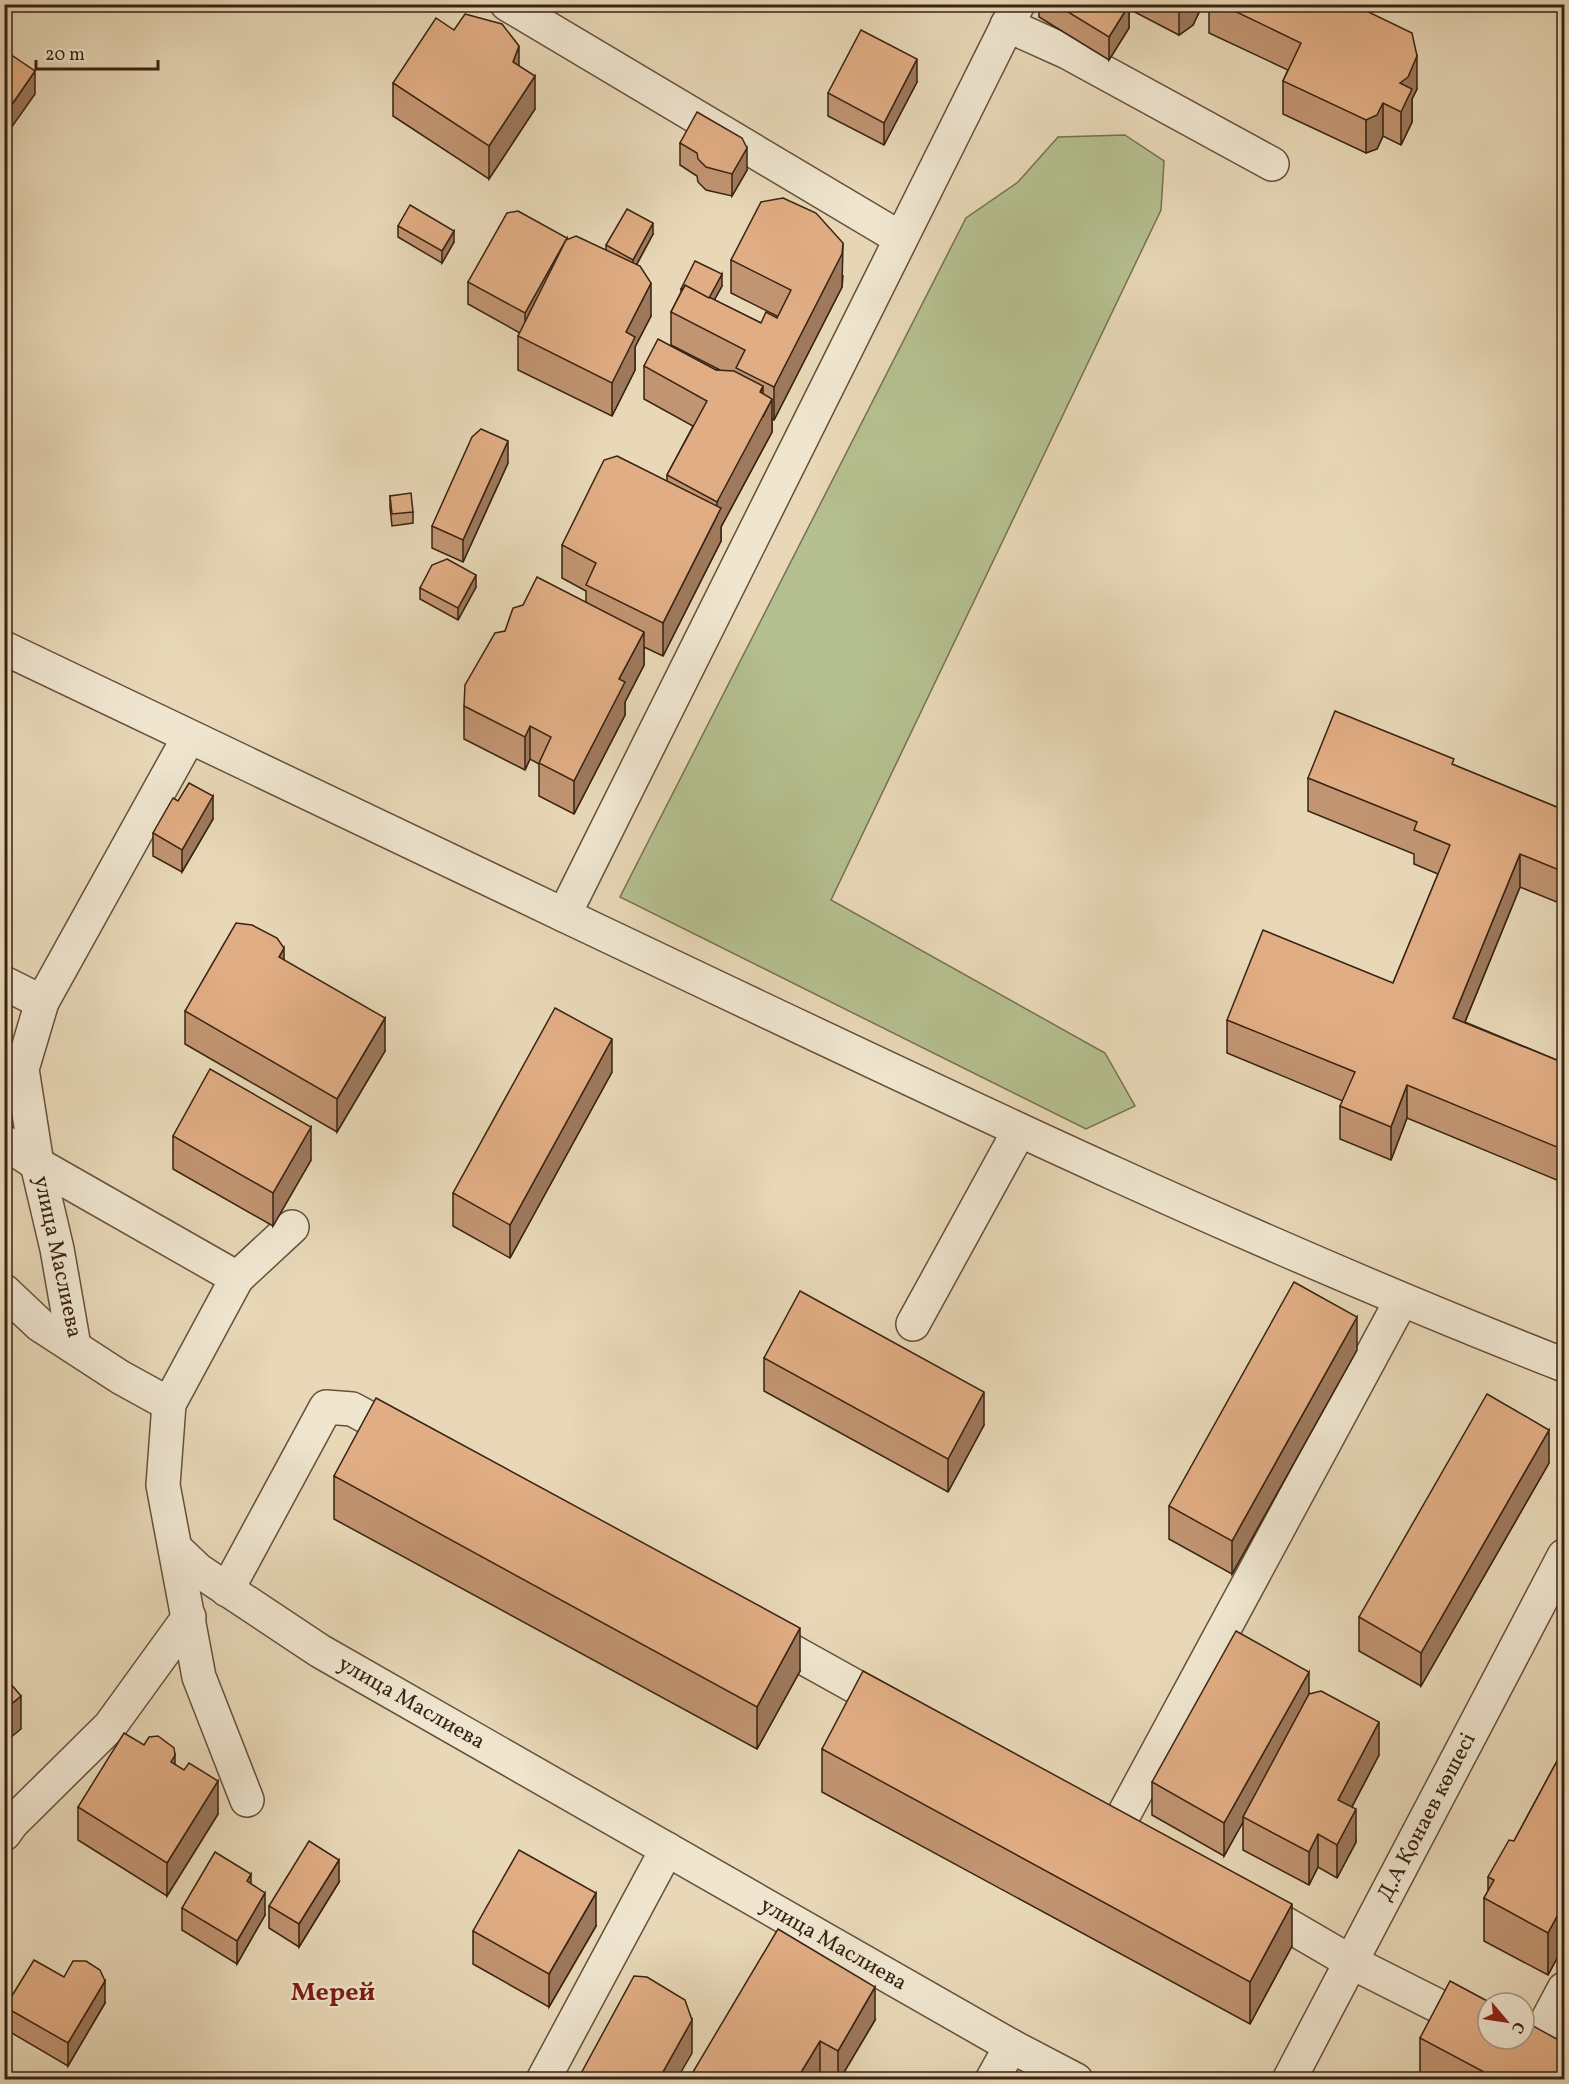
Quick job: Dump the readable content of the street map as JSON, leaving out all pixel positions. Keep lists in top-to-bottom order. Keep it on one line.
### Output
{"streets":{"street":["улица Маслиева","Д.А Қонаев көшесі"]},"districts":["Мерей"],"scale_bar":"20 m","north":"bottom right"}
